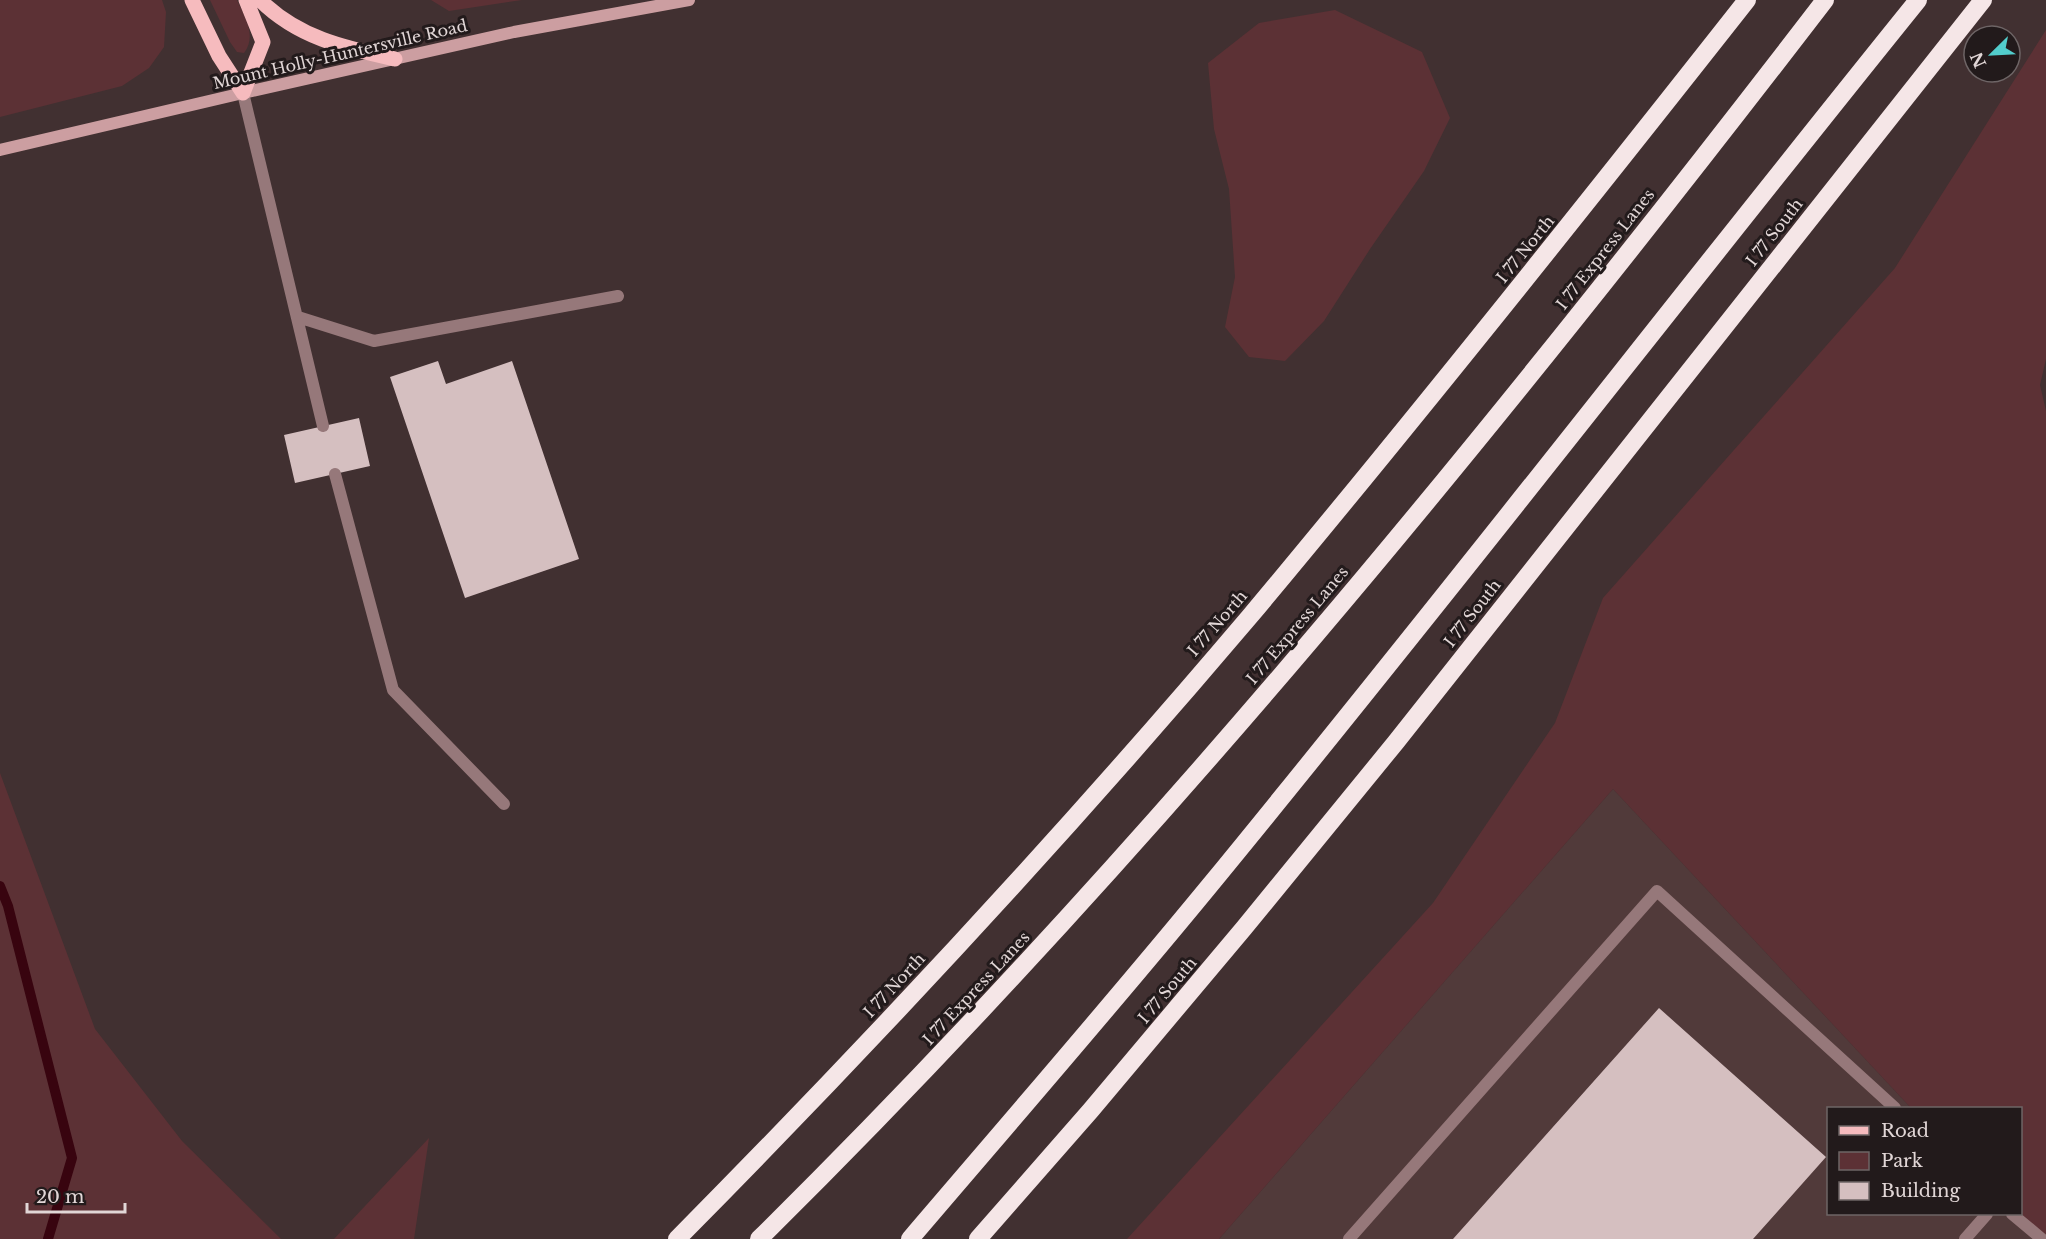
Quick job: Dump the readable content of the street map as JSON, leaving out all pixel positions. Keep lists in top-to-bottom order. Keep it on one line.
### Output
{"streets":{"highway":["I 77 South","I 77 North","I 77 Express Lanes"],"main road":["Mount Holly-Huntersville Road"]},"legend":["Road","Park","Building"],"scale_bar":"20 m","north":"bottom left"}
